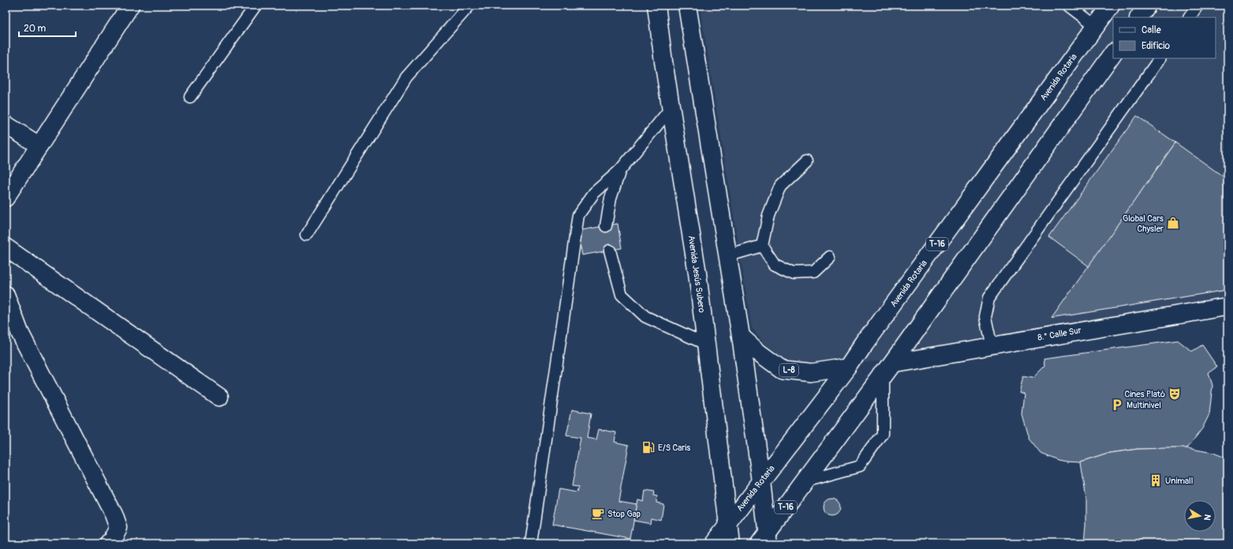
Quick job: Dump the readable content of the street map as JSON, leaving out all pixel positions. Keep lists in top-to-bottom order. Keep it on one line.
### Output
{"streets":{"main road":["Avenida Rotaria","T-16","Avenida Jesús Subero","8.° Calle Sur","L-8"]},"crossings":[["Avenida Rotaria","Avenida Jesús Subero"],["Avenida Rotaria","L-8"],["T-16","8.° Calle Sur"]],"places":{"shop":["Global Cars Chysler"],"theatre":["Cines Plató"],"parking":["Multinivel"],"fuel station":["E/S Caris"],"building":["Unimall"],"cafe":["Stop Gap"]},"legend":["Calle","Edificio"],"scale_bar":"20 m","north":"right"}
